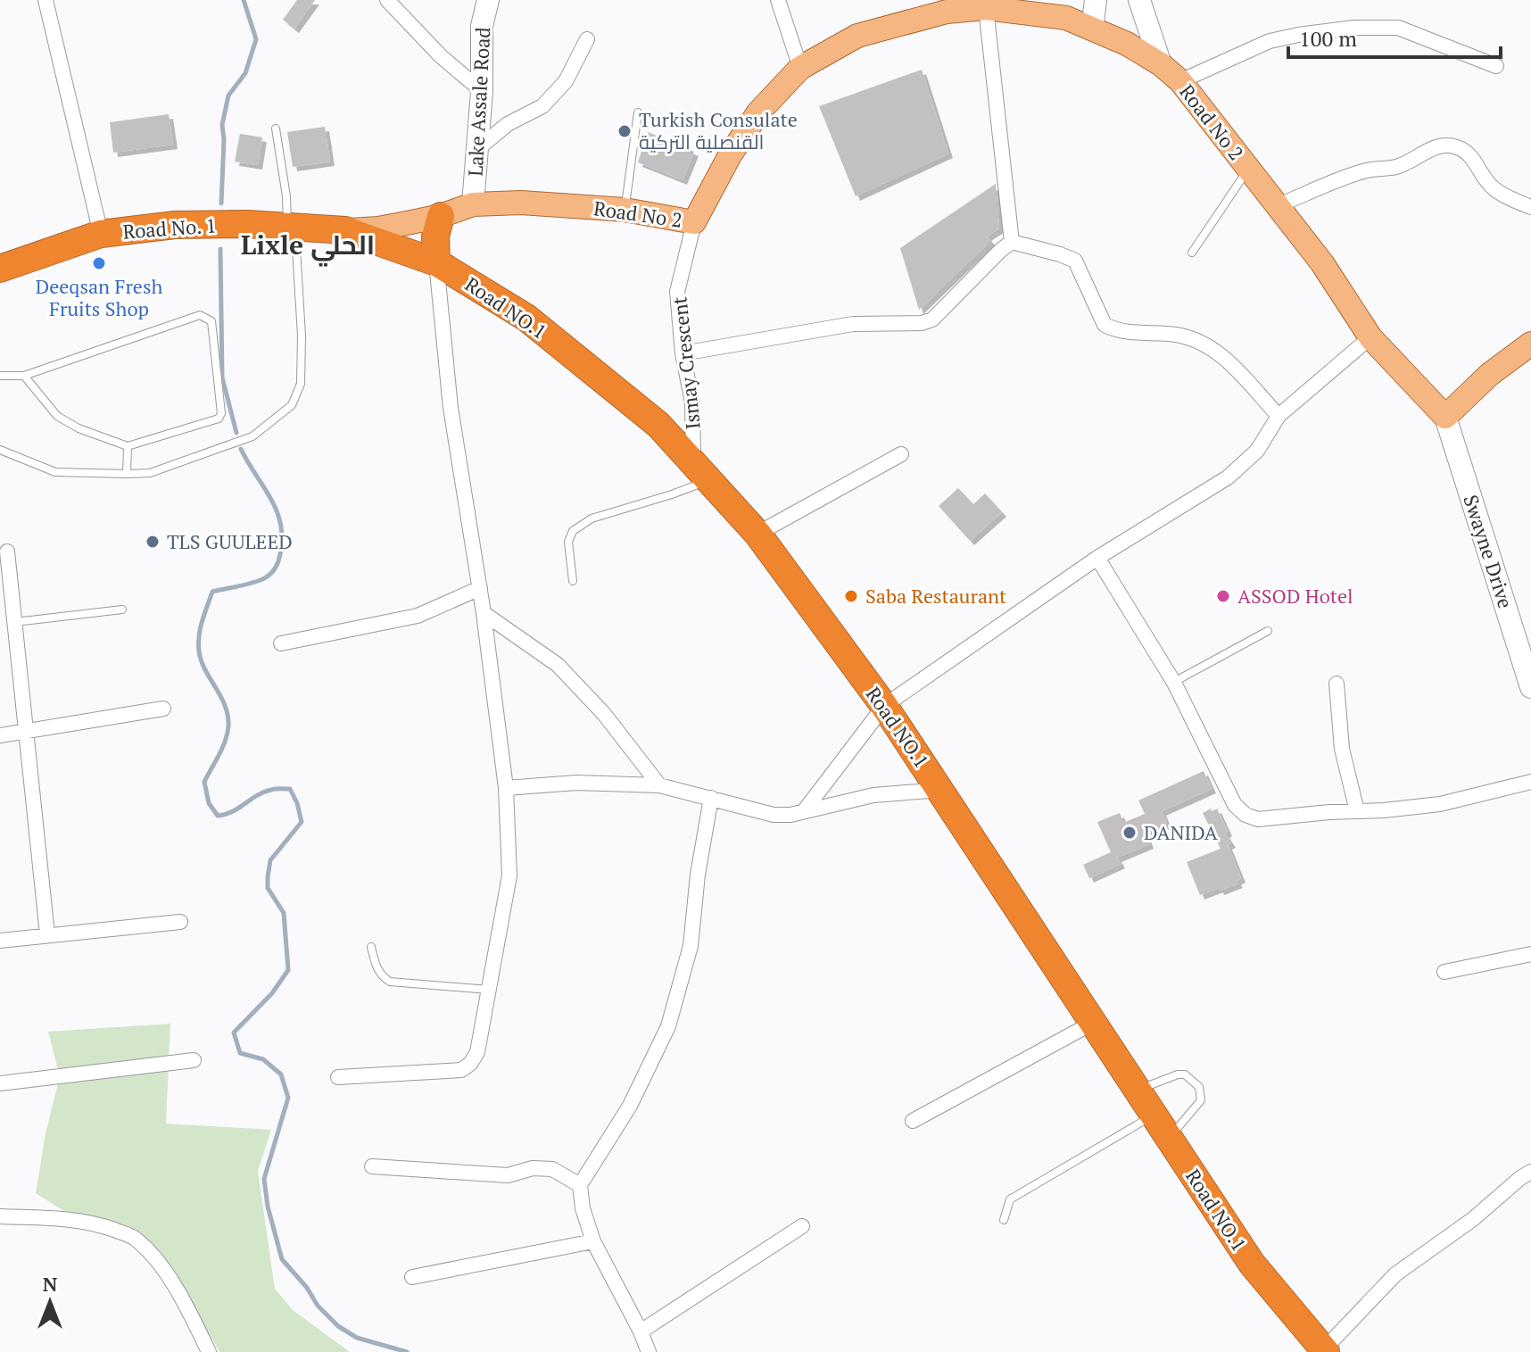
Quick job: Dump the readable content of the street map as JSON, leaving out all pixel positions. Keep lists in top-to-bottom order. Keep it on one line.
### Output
{"streets":{"highway":["Road No. 1","Road NO.1"],"main road":["Road No 2"],"street":["Lake Assale Road","Ismay Crescent","Swayne Drive"]},"crossings":[["Lake Assale Road","Road No 2"],["Road No 2","Road No. 1"],["Road No 2","Road NO.1"],["Road No 2","Ismay Crescent"],["Road No 2","Swayne Drive"],["Road No. 1","Road NO.1"],["Road NO.1","Ismay Crescent"]],"districts":["Lixle الحلي"],"places":["Turkish Consulate القنصلية التركية","Deeqsan Fresh Fruits Shop","TLS GUULEED","Saba Restaurant","ASSOD Hotel","DANIDA"],"scale_bar":"100 m","north":"top"}
